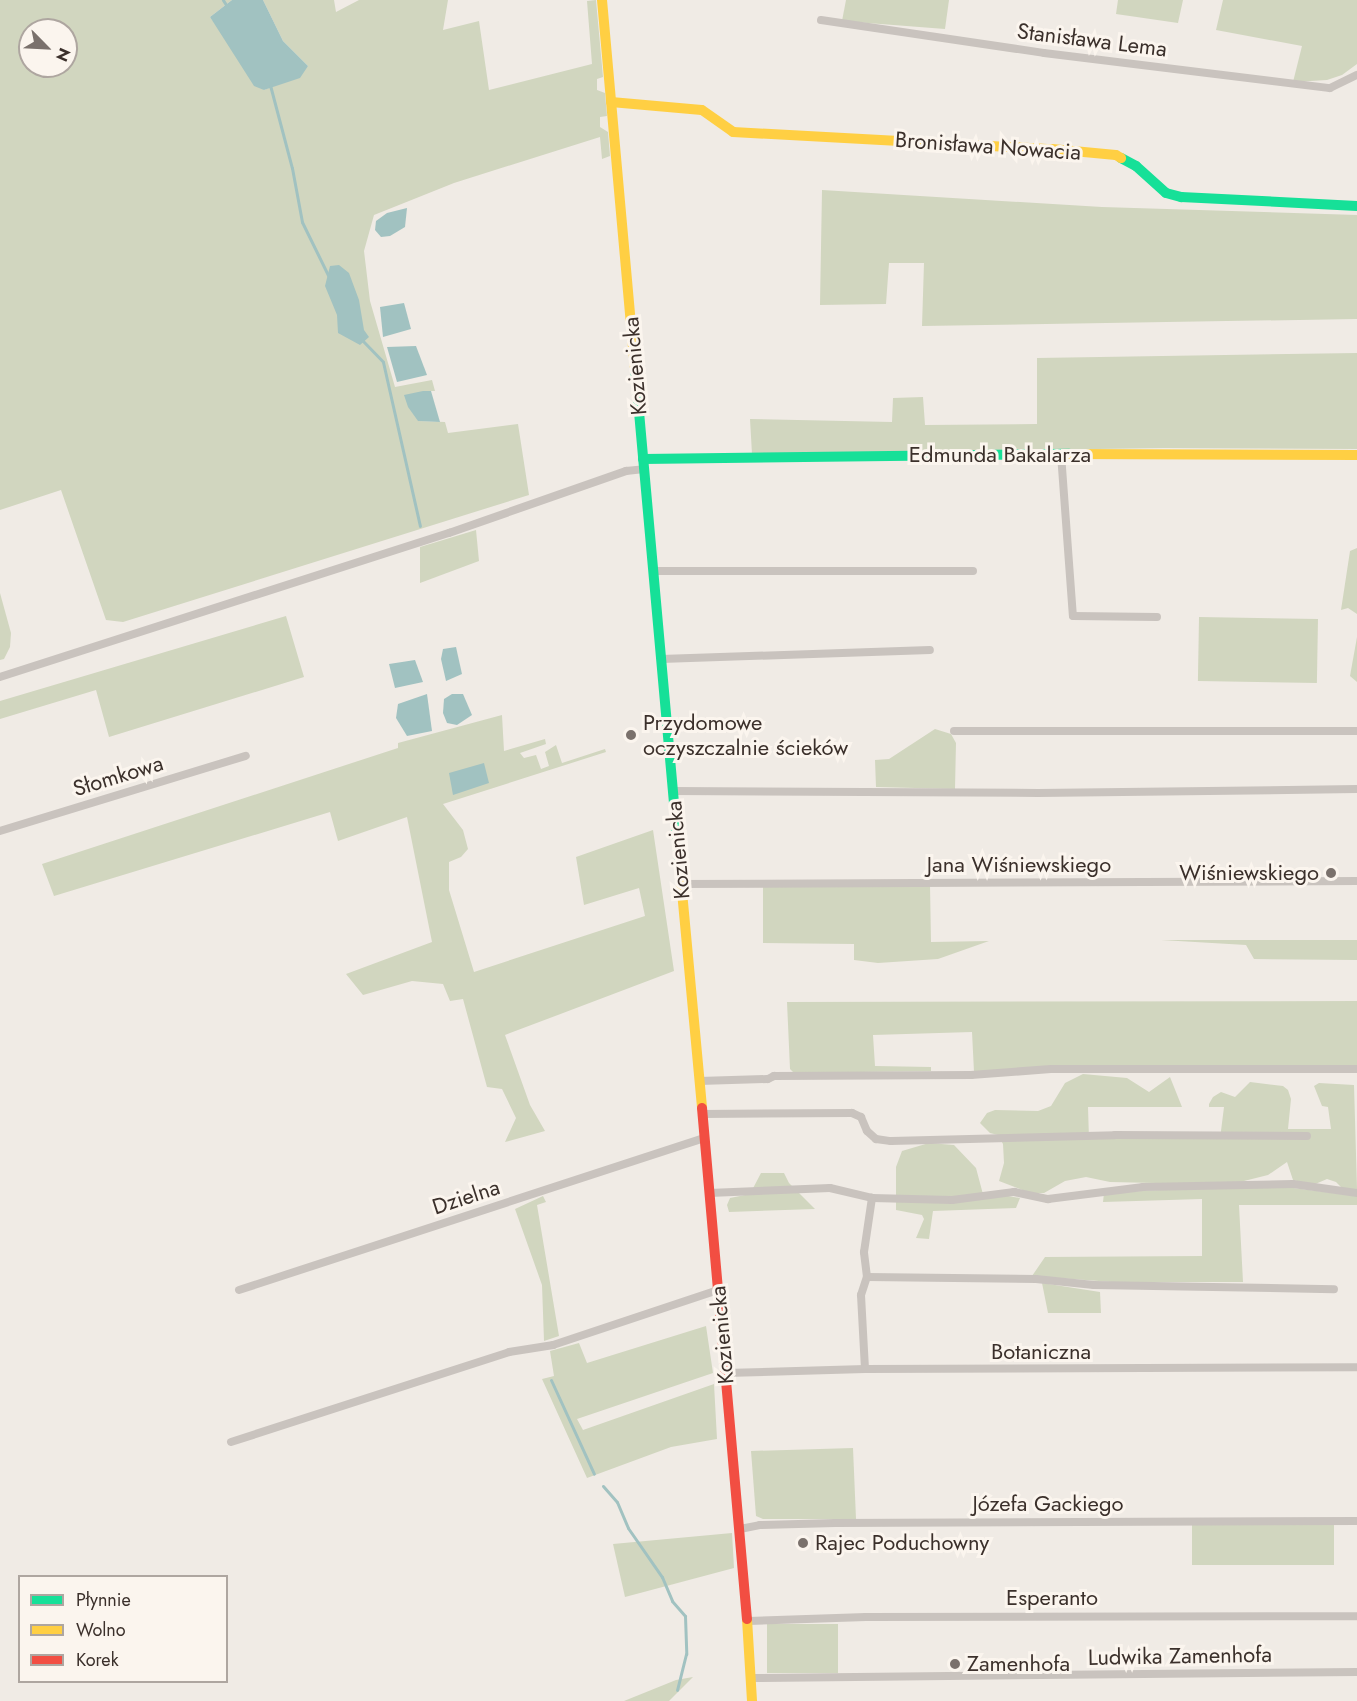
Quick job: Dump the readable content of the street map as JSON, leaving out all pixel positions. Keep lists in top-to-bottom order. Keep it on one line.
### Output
{"streets":{"main road":["Bronisława Nowacia","Kozienicka","Edmunda Bakalarza"],"street":["Stanisława Lema","Słomkowa","Jana Wiśniewskiego","Dzielna","Botaniczna","Józefa Gackiego","Esperanto","Ludwika Zamenhofa"]},"crossings":[["Bronisława Nowacia","Kozienicka"],["Kozienicka","Edmunda Bakalarza"],["Kozienicka","Jana Wiśniewskiego"],["Kozienicka","Dzielna"],["Kozienicka","Botaniczna"],["Kozienicka","Józefa Gackiego"],["Kozienicka","Esperanto"],["Kozienicka","Ludwika Zamenhofa"]],"places":["Przydomowe oczyszczalnie ścieków","Wiśniewskiego","Rajec Poduchowny","Zamenhofa"],"legend":["Płynnie","Wolno","Korek"],"north":"bottom right"}
